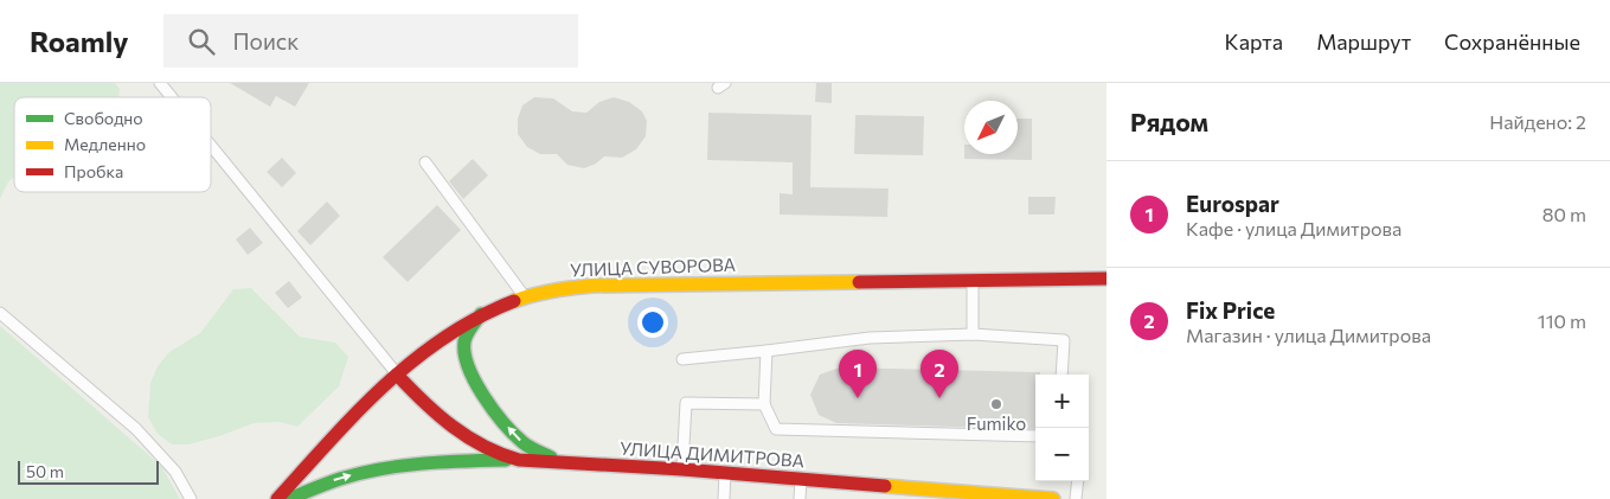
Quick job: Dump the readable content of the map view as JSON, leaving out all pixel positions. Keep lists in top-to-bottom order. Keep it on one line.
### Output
{"streets":{"main road":["УЛИЦА СУВОРОВА","УЛИЦА ДИМИТРОВА"]},"crossings":[["УЛИЦА СУВОРОВА","УЛИЦА ДИМИТРОВА"]],"places":["Fumiko"],"legend":["Свободно","Медленно","Пробка"],"scale_bar":"50 m","north":"bottom left","page":{"header":"Roamly","search":"Поиск","nav":["Карта","Маршрут","Сохранённые"],"heading":["Рядом","Найдено: 2"],"list":[{"mark":"1","name":"Eurospar","note":"Кафе · улица Димитрова","value":"80 m"},{"mark":"2","name":"Fix Price","note":"Магазин · улица Димитрова","value":"110 m"}],"pins":["1","2"],"map_buttons":["+","−"],"scale":"50 m"}}
